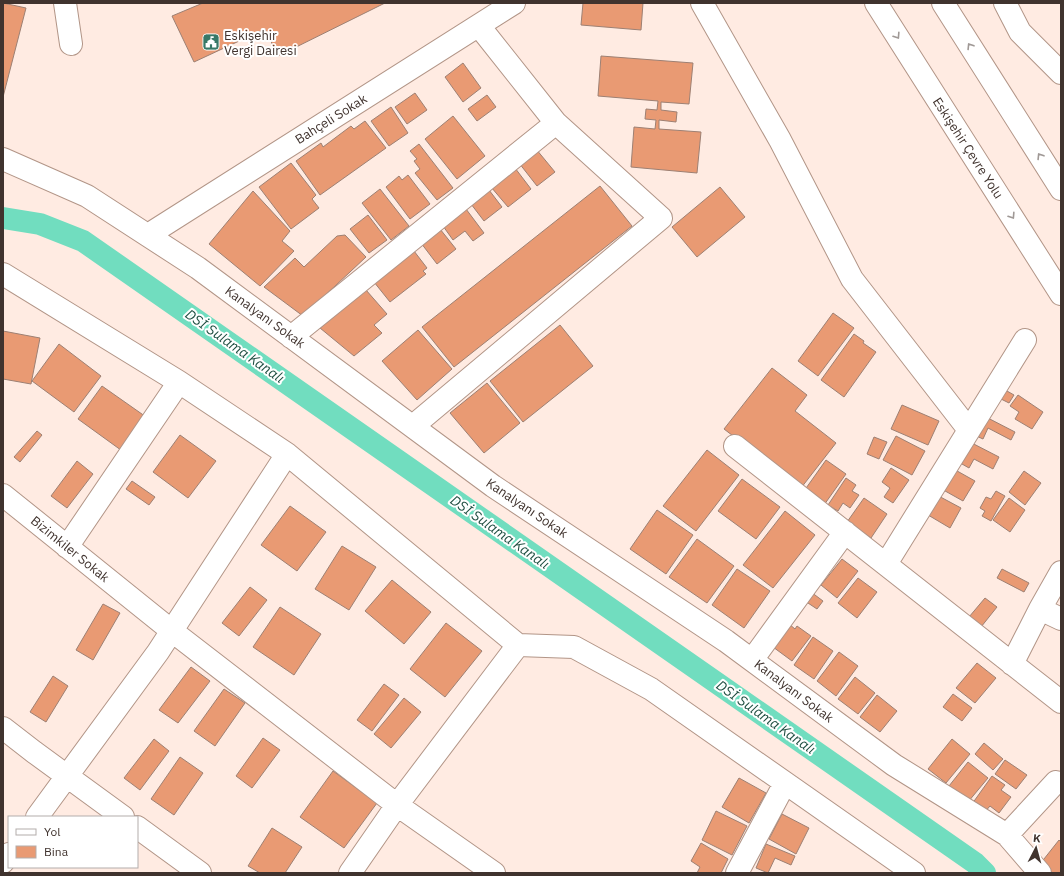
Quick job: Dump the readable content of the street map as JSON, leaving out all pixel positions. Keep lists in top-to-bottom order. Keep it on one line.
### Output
{"streets":{"main road":["Bahçeli Sokak","Eskişehir Çevre Yolu","Kanalyanı Sokak","Bizimkiler Sokak"]},"crossings":[["Bahçeli Sokak","Kanalyanı Sokak"]],"water":["DSİ Sulama Kanalı"],"places":{"public building":["Eskişehir Vergi Dairesi"]},"legend":["Yol","Bina"],"north":"top"}
